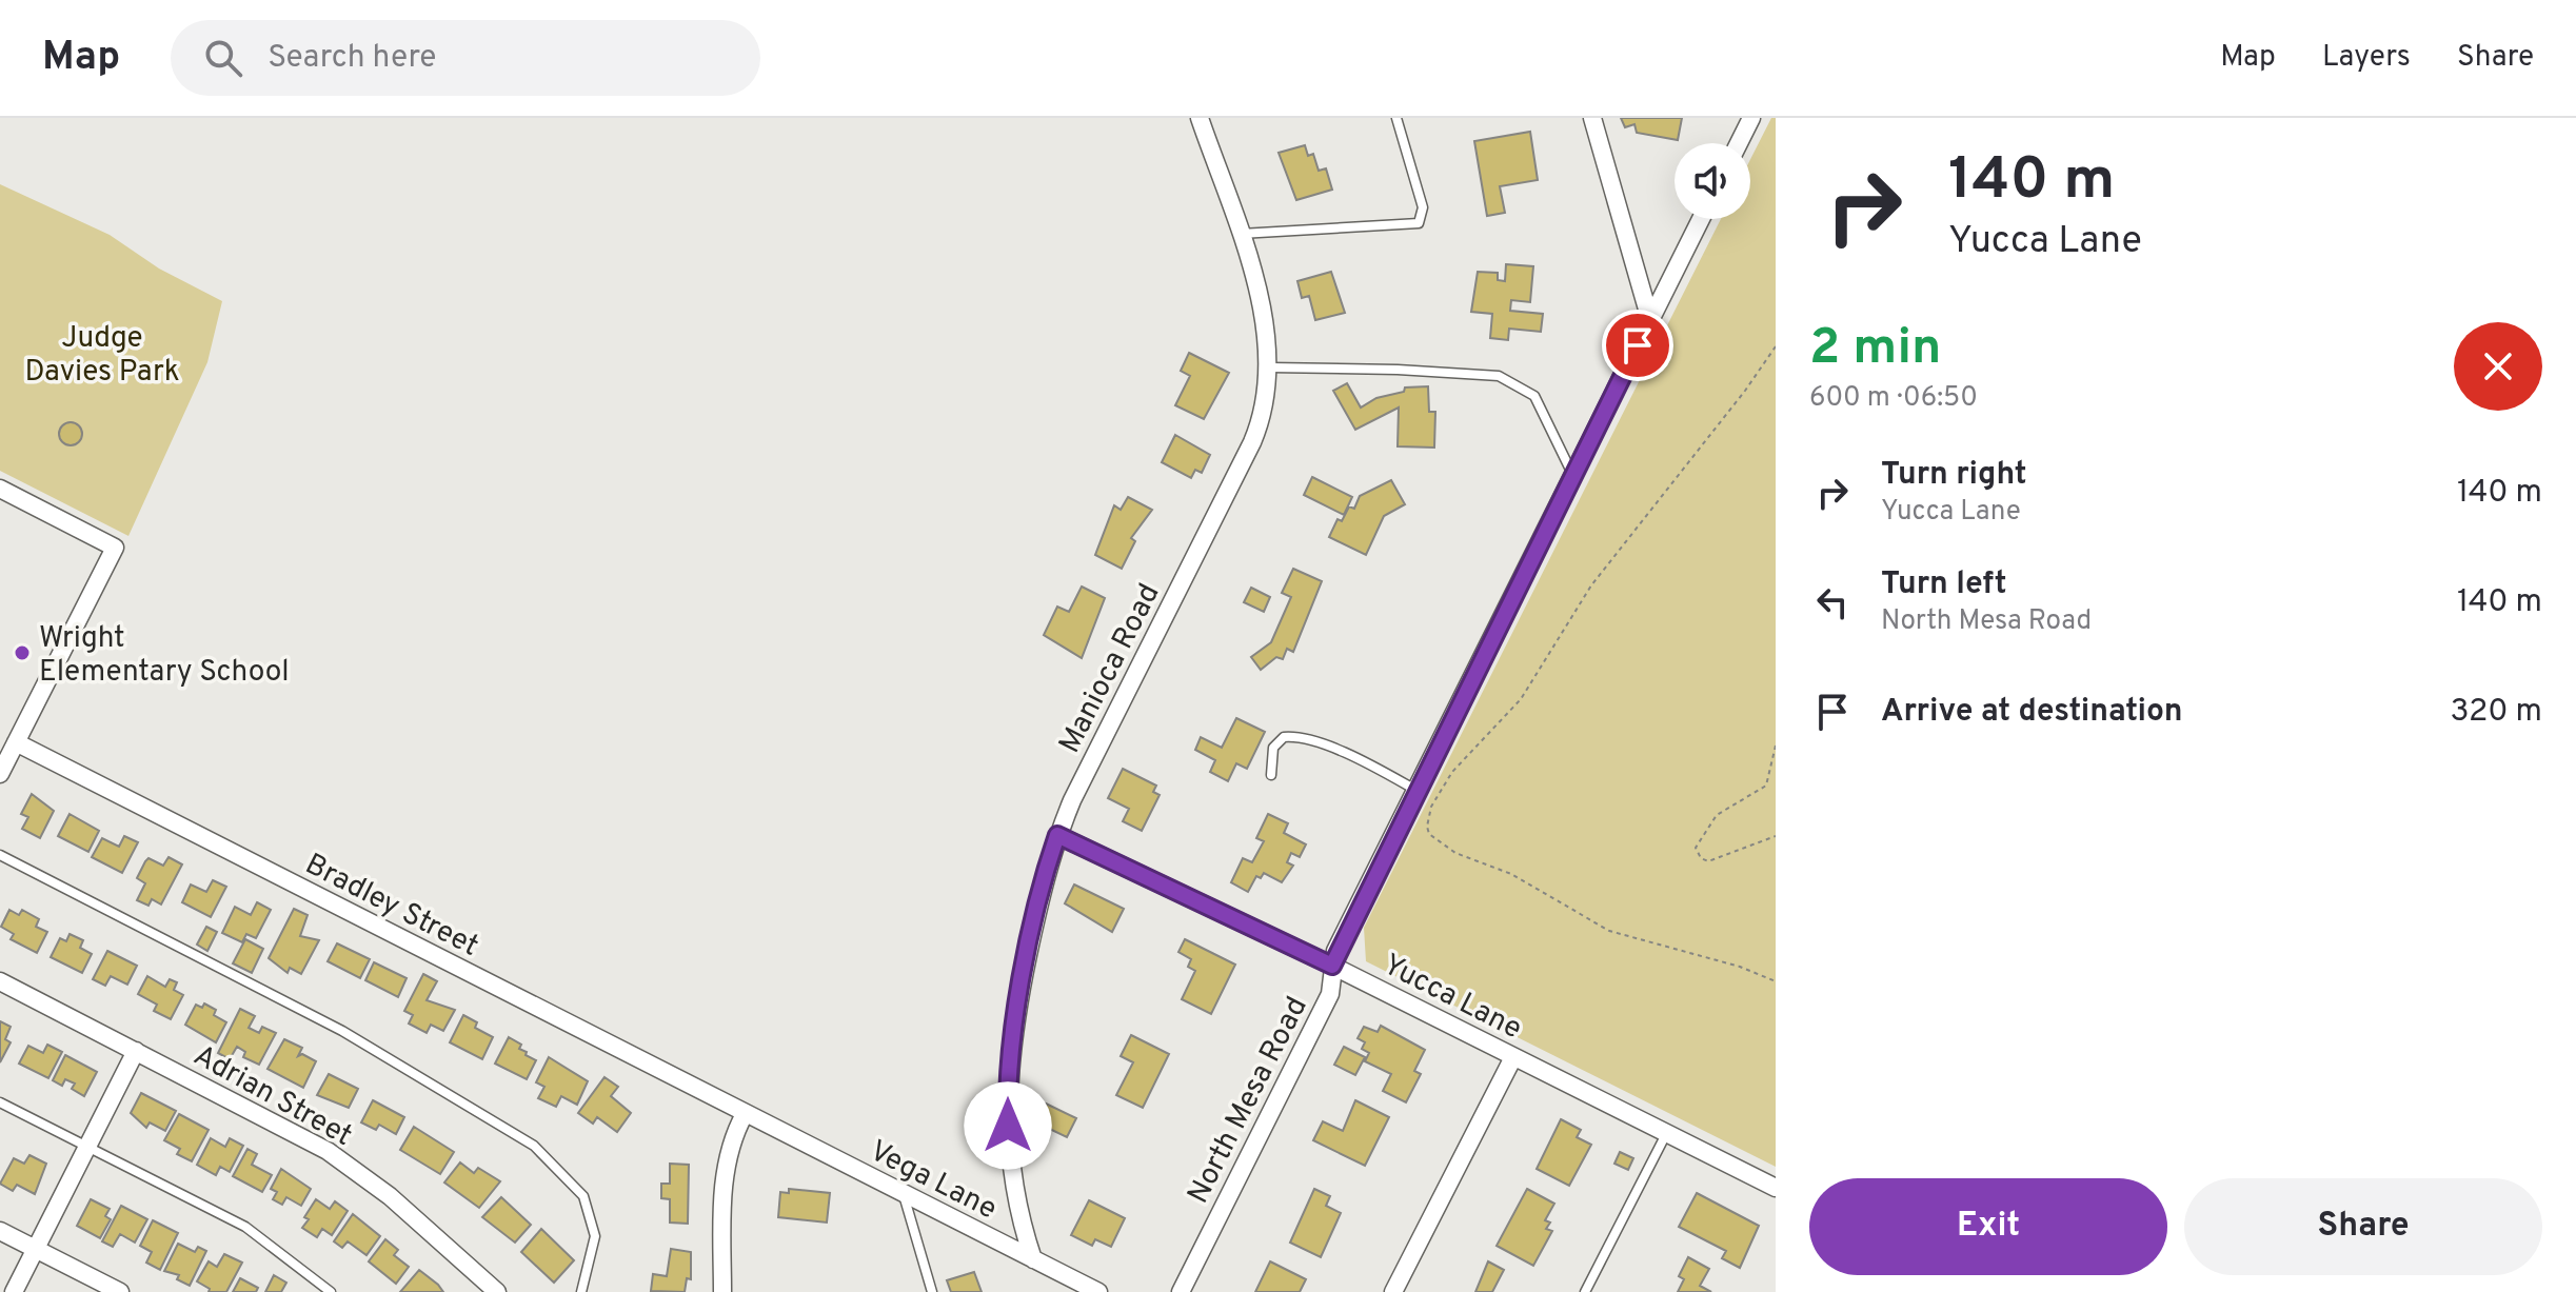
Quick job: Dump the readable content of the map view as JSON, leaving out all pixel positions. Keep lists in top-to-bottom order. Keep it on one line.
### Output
{"streets":{"street":["Manioca Road","Bradley Street","Yucca Lane","Adrian Street","North Mesa Road","Vega Lane"]},"crossings":[["Manioca Road","Yucca Lane"],["Manioca Road","Vega Lane"],["Bradley Street","Vega Lane"],["Yucca Lane","North Mesa Road"]],"parks":["Judge Davies Park"],"places":["Wright Elementary School"],"page":{"header":"Map","search":"Search here","nav":["Map","Layers","Share"],"turn":["140 m","Yucca Lane"],"heading":["2 min","600 m · 06:50"],"list":[{"name":"Turn right","note":"Yucca Lane","value":"140 m"},{"name":"Turn left","note":"North Mesa Road","value":"140 m"},{"name":"Arrive at destination","value":"320 m"}],"buttons":["Exit","Share"]}}
